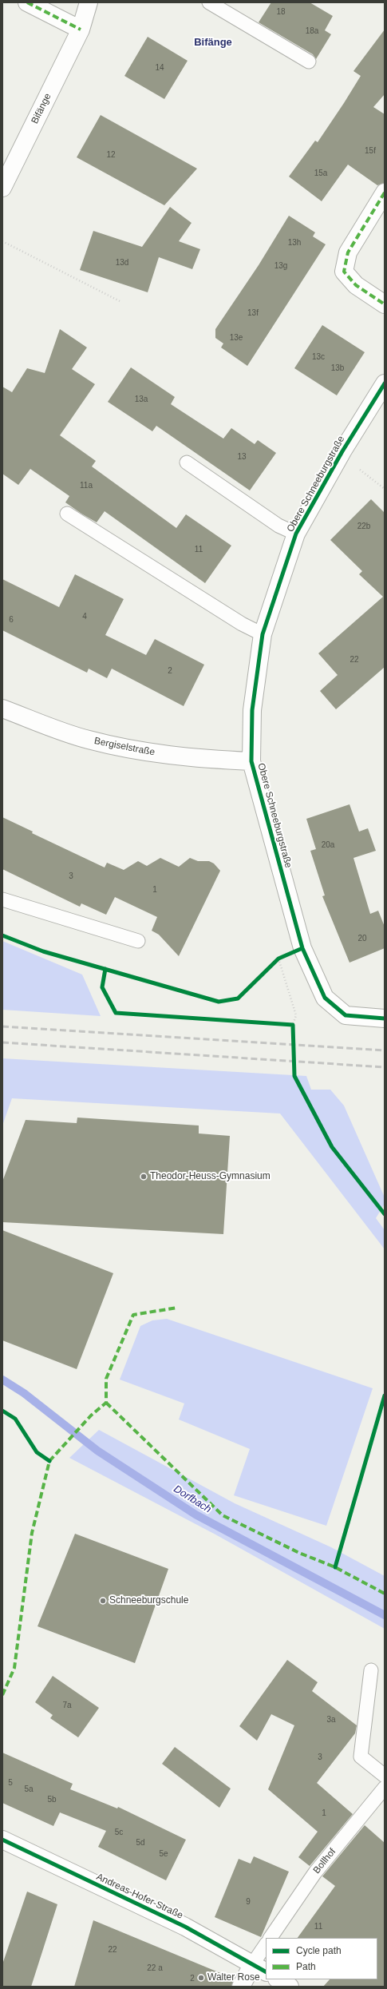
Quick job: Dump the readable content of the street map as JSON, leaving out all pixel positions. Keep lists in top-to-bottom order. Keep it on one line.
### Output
{"streets":{"street":["Bifänge","Obere Schneeburgstraße","Bergiselstraße","Andreas-Hofer-Straße"],"lane":["Bollhof"]},"crossings":[["Obere Schneeburgstraße","Bergiselstraße"]],"districts":["Bifänge"],"water":["Dorfbach"],"places":["Theodor-Heuss-Gymnasium","Schneeburgschule","Walter Rose"],"house_numbers":["18","18a","14","15f","12","15a","13h","13d","13g","13f","13e","13c","13b","13a","13","11a","22b","11","4","6","22","2","20a","3","1","20","7a","3a","3","5","5a","5b","1","5c","5d","5e","9","11","22","22 a","2"],"legend":["Cycle path","Path"]}
